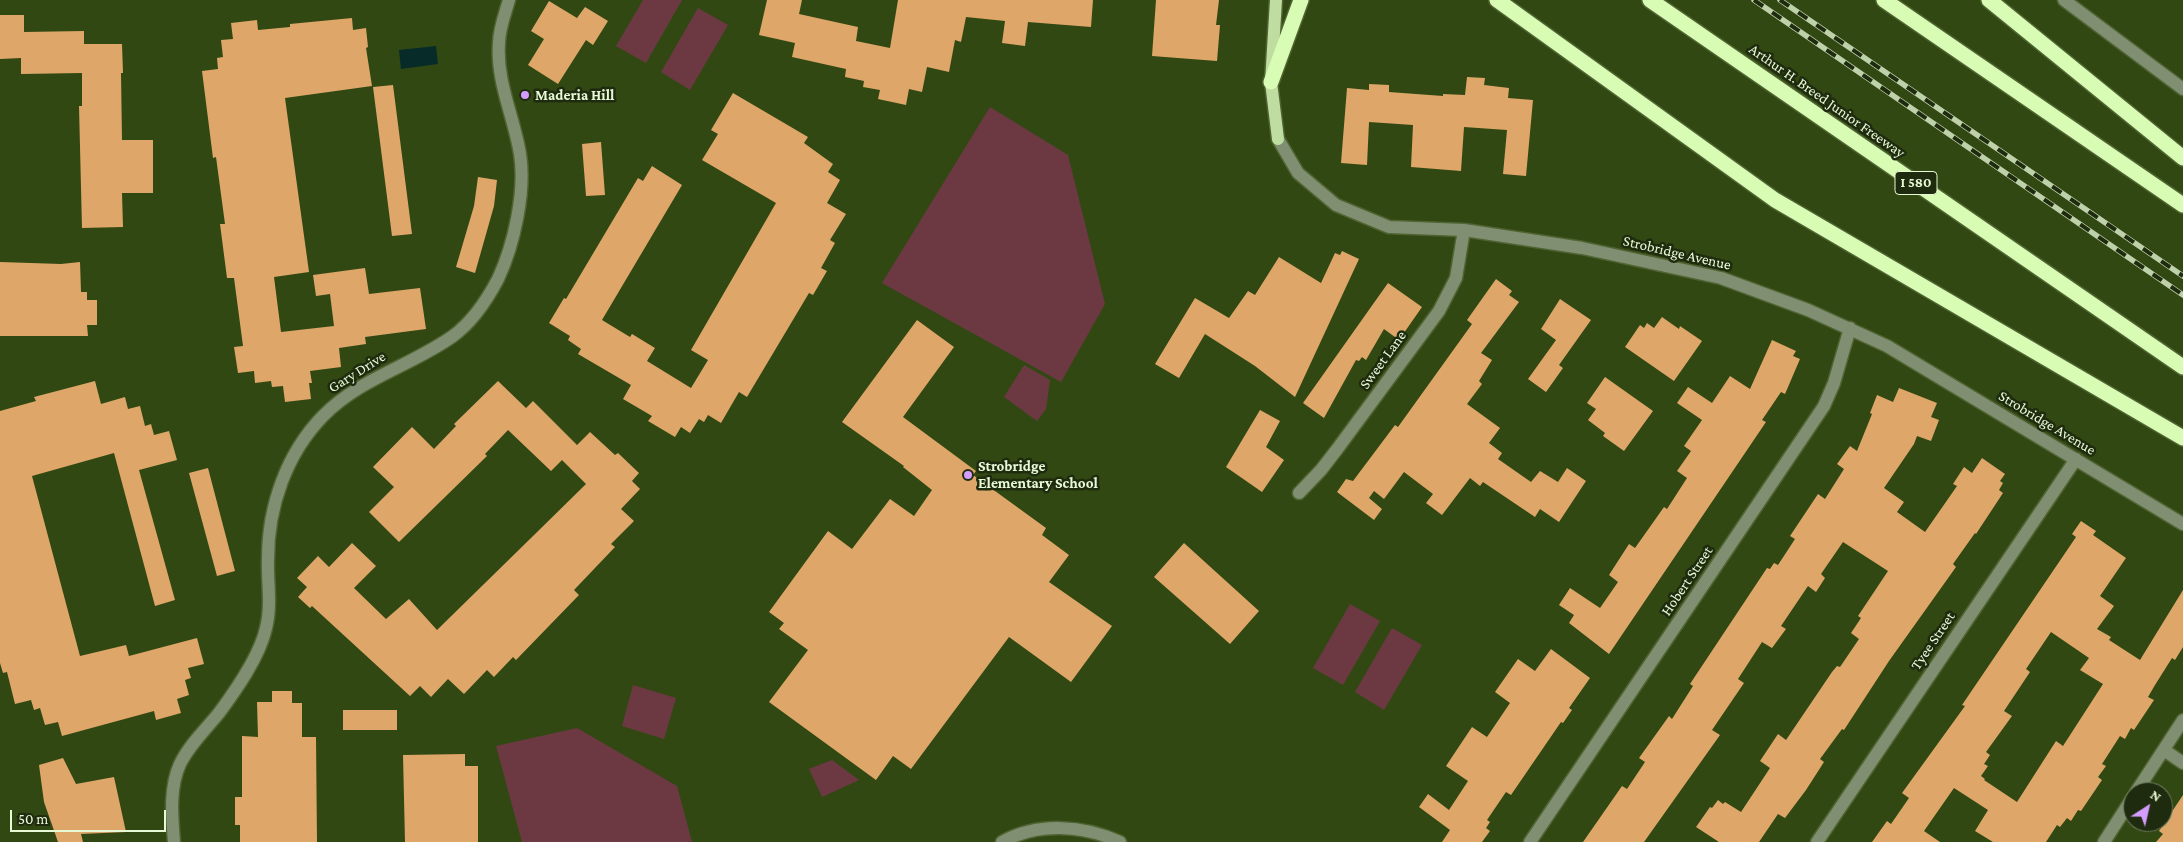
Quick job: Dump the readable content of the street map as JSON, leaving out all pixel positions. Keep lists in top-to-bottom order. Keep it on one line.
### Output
{"streets":{"highway":["Arthur H. Breed Junior Freeway","I 580"],"main road":["Strobridge Avenue"],"street":["Sweet Lane","Gary Drive","Hobert Street","Tyee Street"]},"crossings":[["Strobridge Avenue","Sweet Lane"],["Strobridge Avenue","Hobert Street"],["Strobridge Avenue","Tyee Street"]],"places":["Maderia Hill","Strobridge Elementary School"],"scale_bar":"50 m","north":"top right"}
